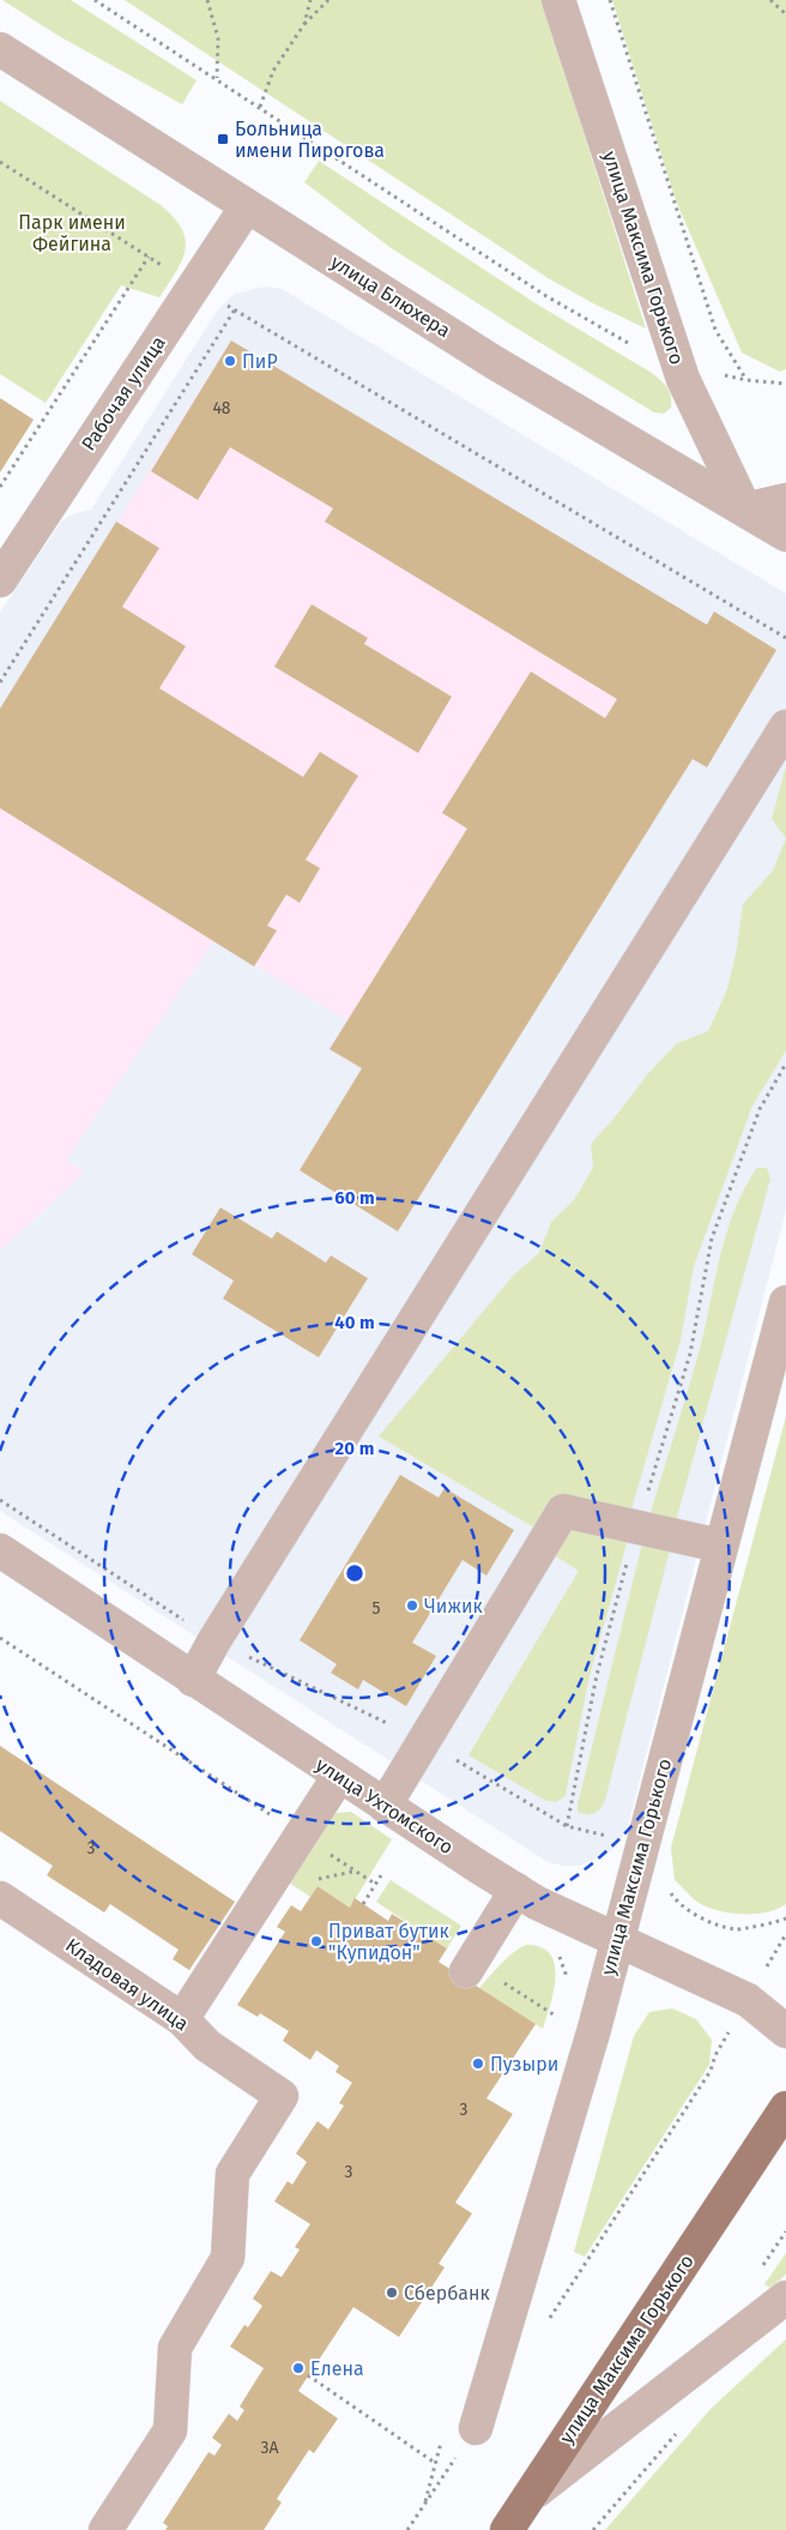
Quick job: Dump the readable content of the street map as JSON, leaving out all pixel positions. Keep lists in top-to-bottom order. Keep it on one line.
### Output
{"streets":{"main road":["улица Максима Горького"],"street":["улица Блюхера","Рабочая улица","улица Ухтомского","Кладовая улица"]},"crossings":[["улица Максима Горького","улица Блюхера"],["улица Максима Горького","улица Ухтомского"],["улица Блюхера","Рабочая улица"]],"parks":["Парк имени Фейгина"],"places":{"transit":["Больница имени Пирогова"],"other":["ПиР","Чижик","Приват бутик \"Купидон\"","Пузыри","Сбербанк","Елена"]},"house_numbers":["48","5","3","3","3","3А"],"rings":["60 m","40 m","20 m"]}
